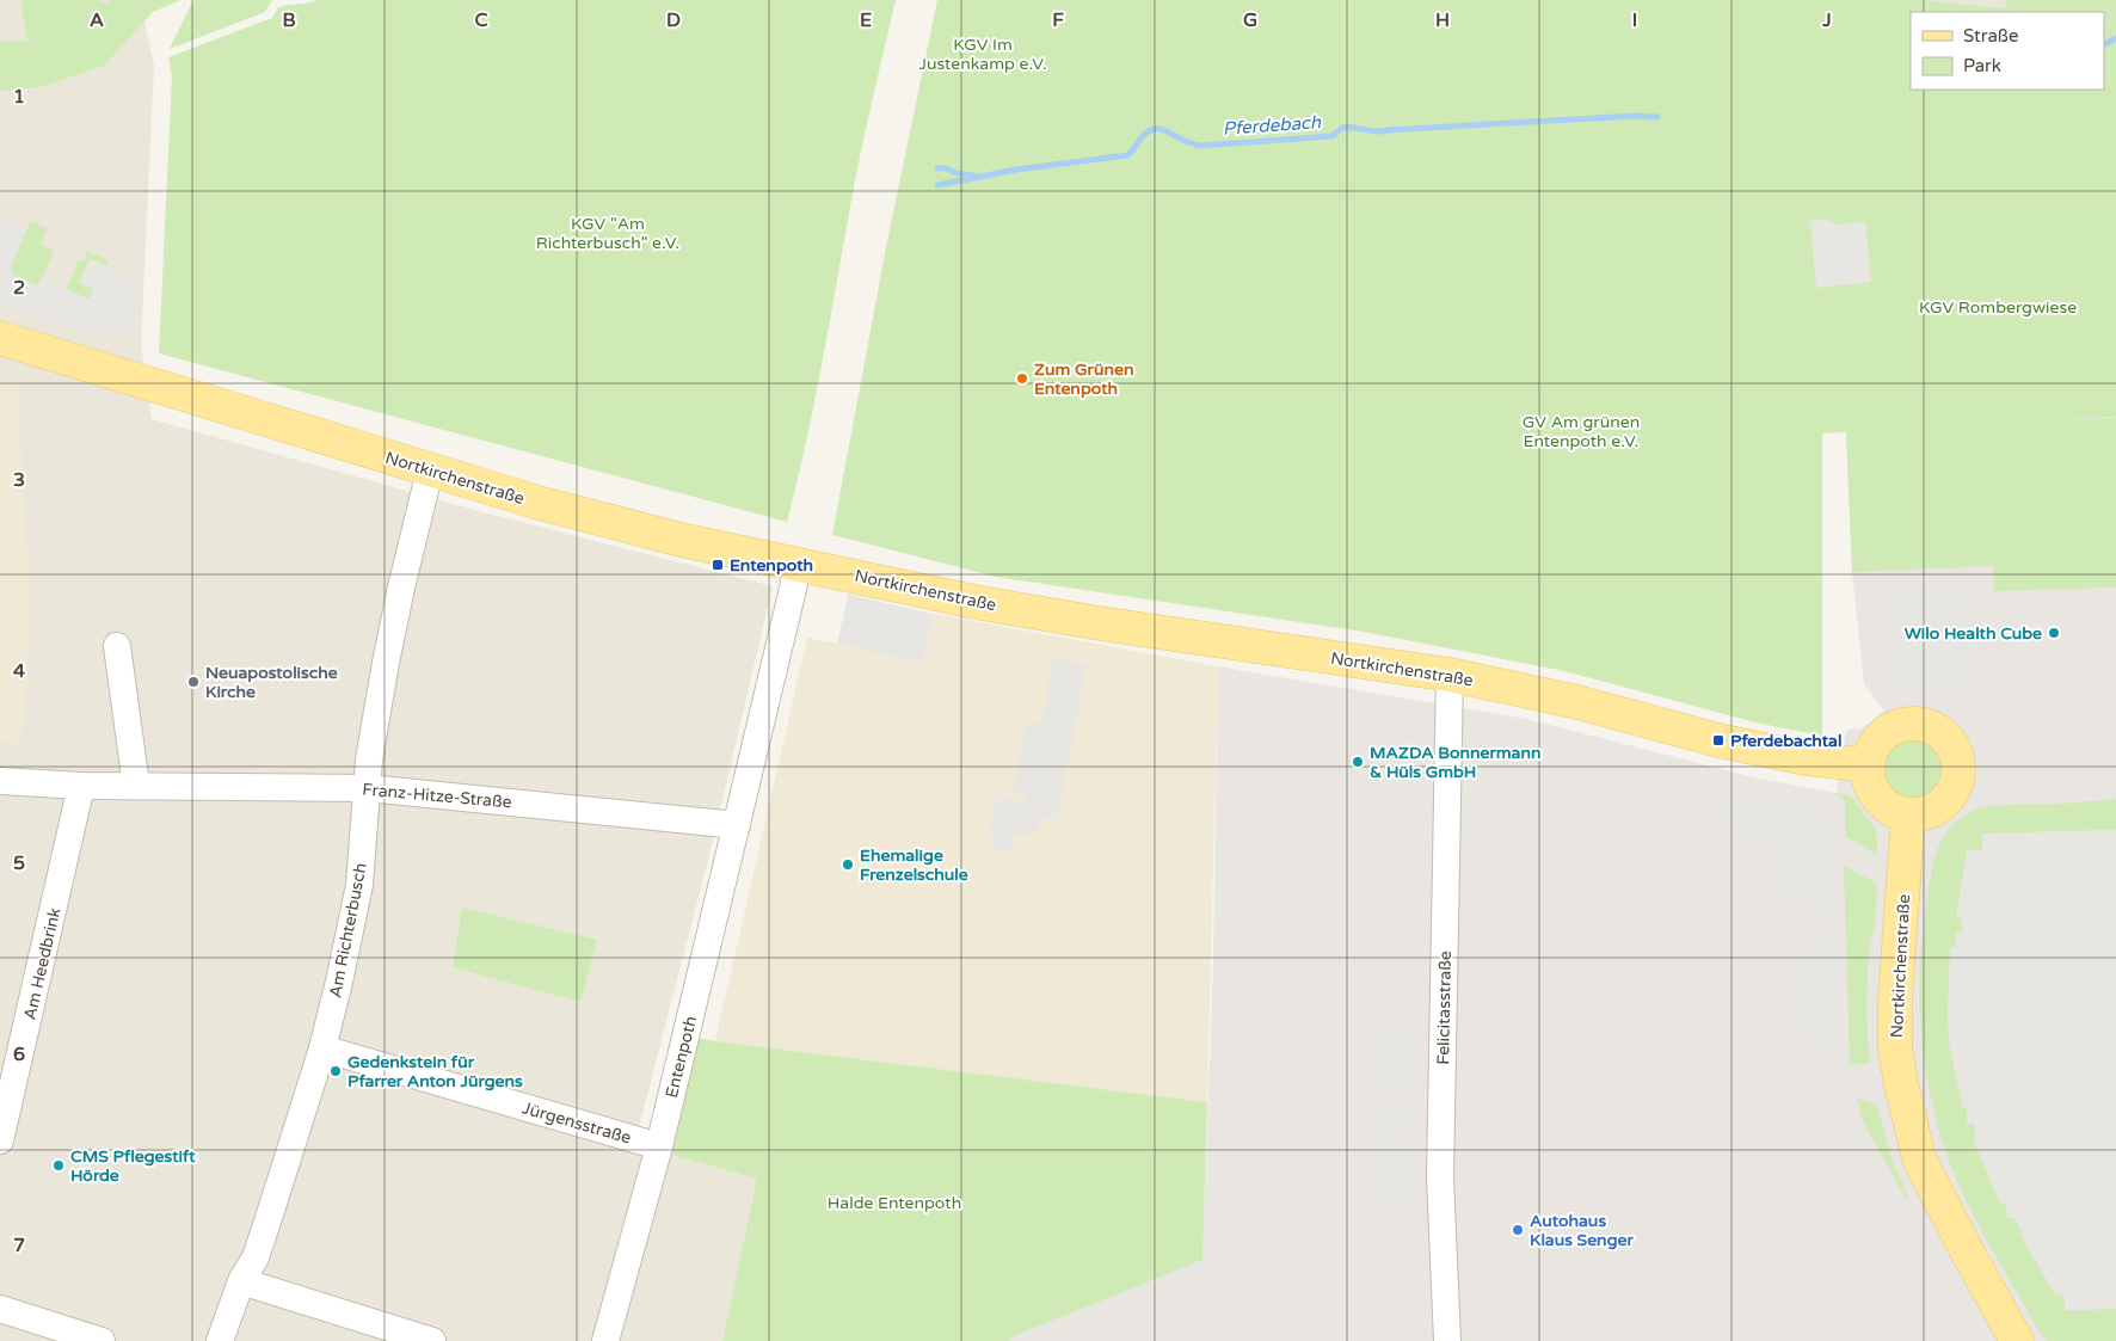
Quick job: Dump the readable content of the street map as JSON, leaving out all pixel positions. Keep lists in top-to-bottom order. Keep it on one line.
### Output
{"streets":{"main road":["Nortkirchenstraße"],"street":["Franz-Hitze-Straße","Am Richterbusch","Am Heedbrink","Felicitasstraße","Entenpoth","Jürgensstraße"]},"crossings":[["Nortkirchenstraße","Am Richterbusch"],["Nortkirchenstraße","Felicitasstraße"],["Nortkirchenstraße","Entenpoth"],["Franz-Hitze-Straße","Am Richterbusch"],["Franz-Hitze-Straße","Am Heedbrink"],["Franz-Hitze-Straße","Entenpoth"],["Am Richterbusch","Jürgensstraße"],["Entenpoth","Jürgensstraße"]],"water":["Pferdebach"],"parks":["KGV Im Justenkamp e.V.","KGV \"Am Richterbusch\" e.V.","KGV Rombergwiese","GV Am grünen Entenpoth e.V.","Halde Entenpoth"],"places":{"other":["Zum Grünen Entenpoth","Wilo Health Cube","Neuapostolische Kirche","MAZDA Bonnermann & Hüls GmbH","Ehemalige Frenzelschule","Gedenkstein für Pfarrer Anton Jürgens","CMS Pflegestift Hörde","Autohaus Klaus Senger"],"transit":["Entenpoth","Pferdebachtal"]},"legend":["Straße","Park"],"grid":{"columns":["A","B","C","D","E","F","G","H","I","J"],"rows":["1","2","3","4","5","6","7"]}}
